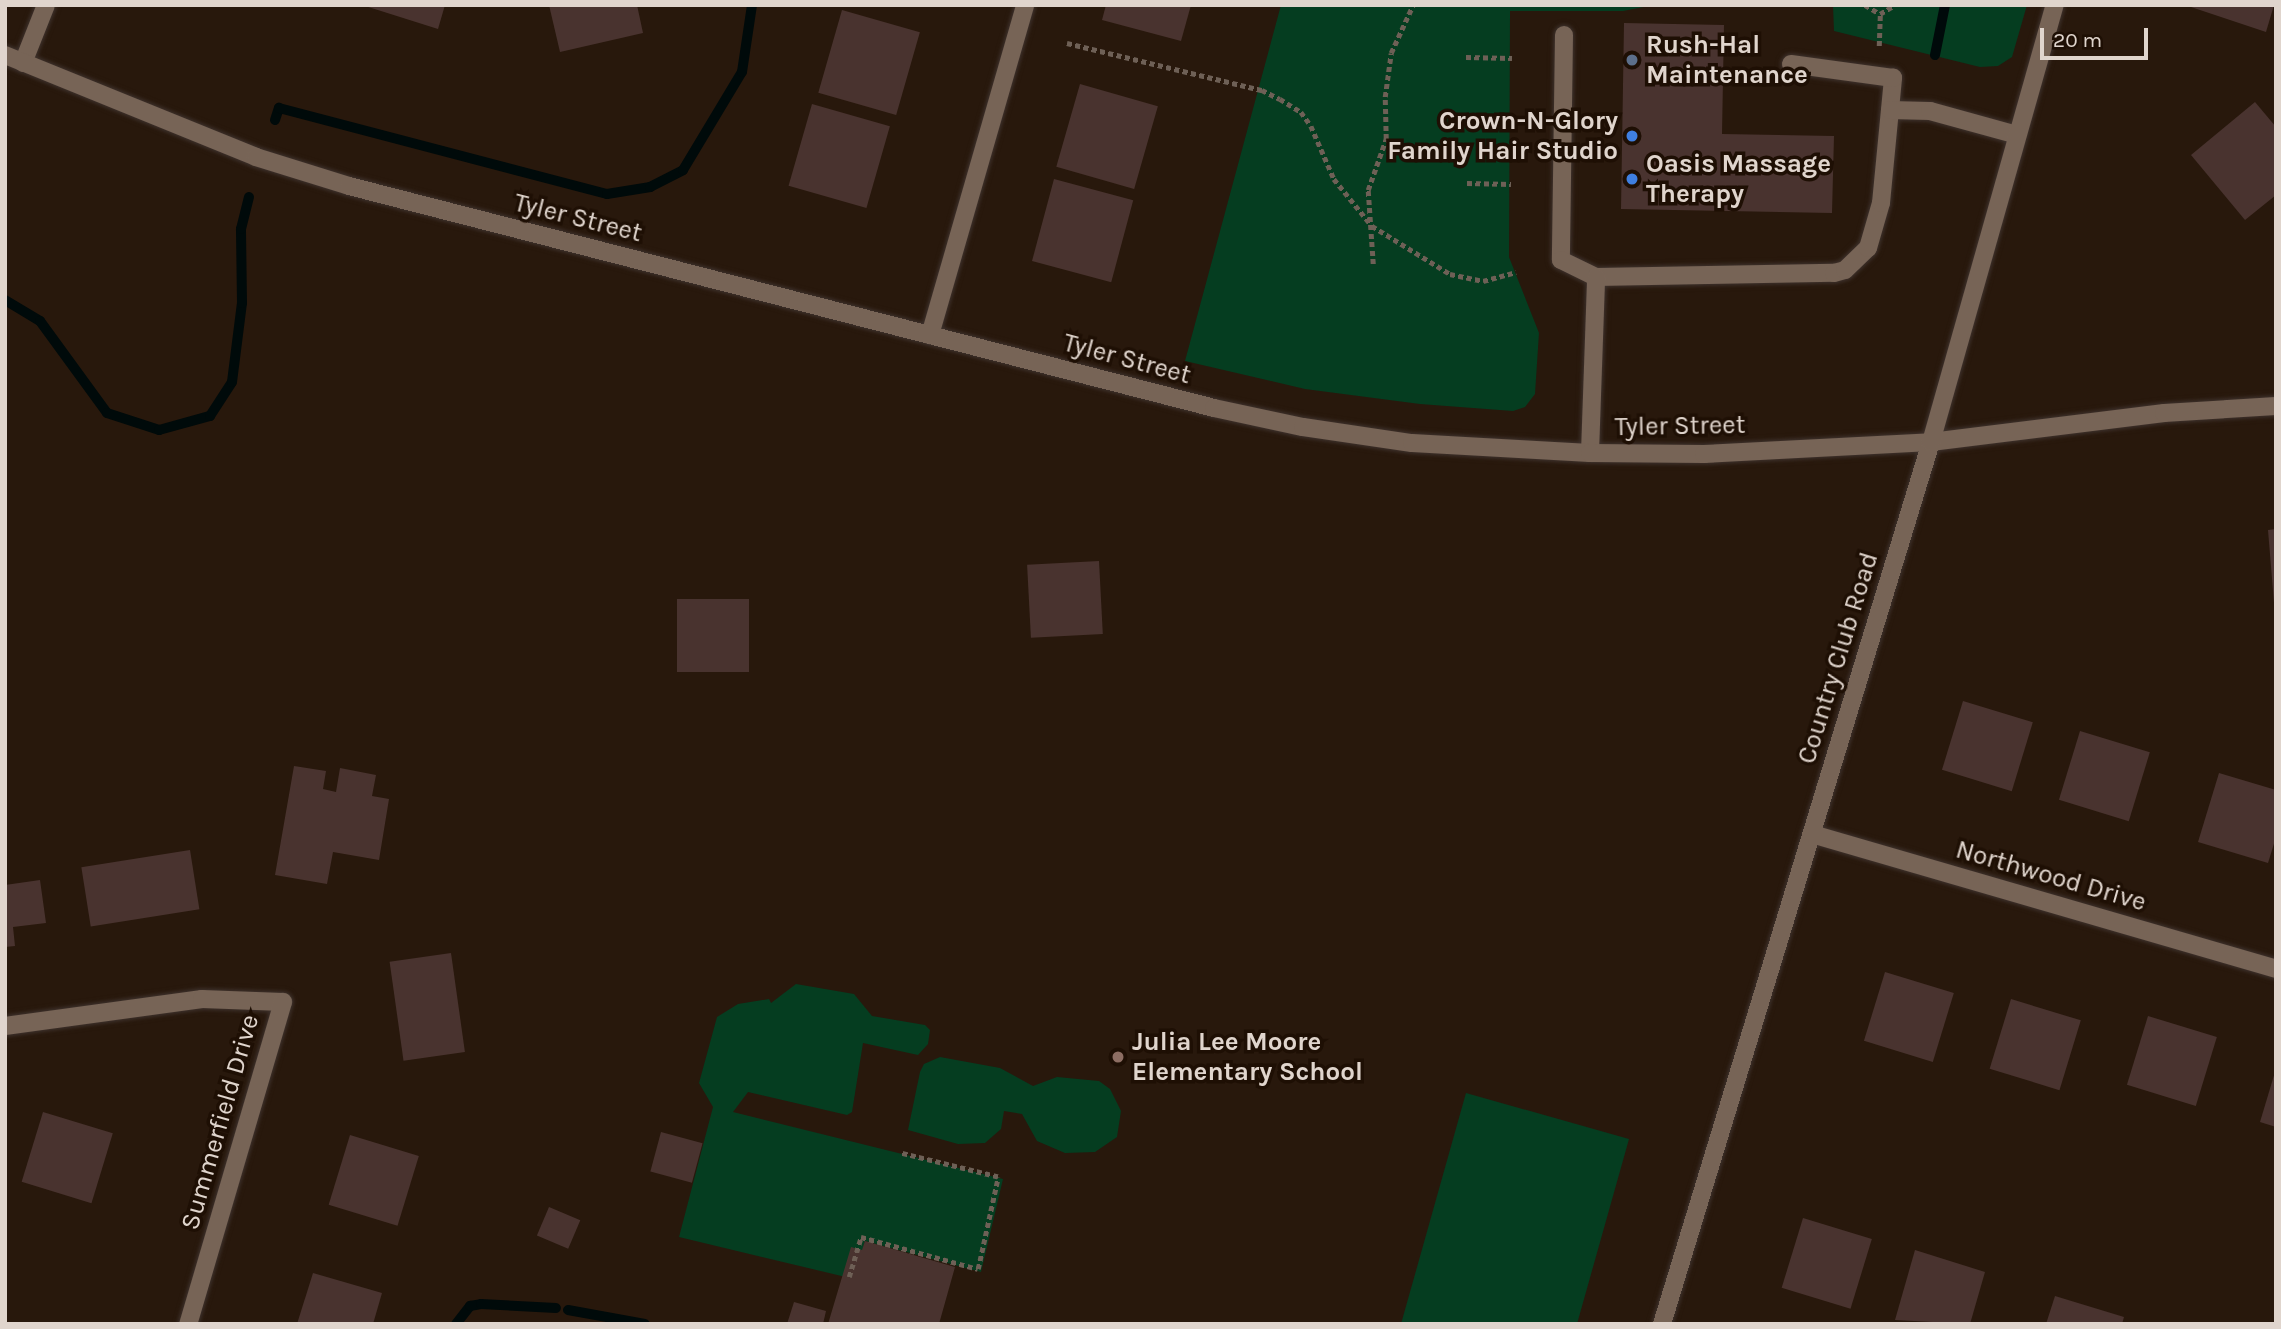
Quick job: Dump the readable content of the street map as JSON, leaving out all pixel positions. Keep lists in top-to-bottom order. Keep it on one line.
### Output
{"streets":{"street":["Tyler Street","Country Club Road","Northwood Drive","Summerfield Drive"]},"crossings":[["Tyler Street","Country Club Road"],["Country Club Road","Northwood Drive"]],"places":["Rush-Hal Maintenance","Crown-N-Glory Family Hair Studio","Oasis Massage Therapy","Julia Lee Moore Elementary School"],"scale_bar":"20 m"}
